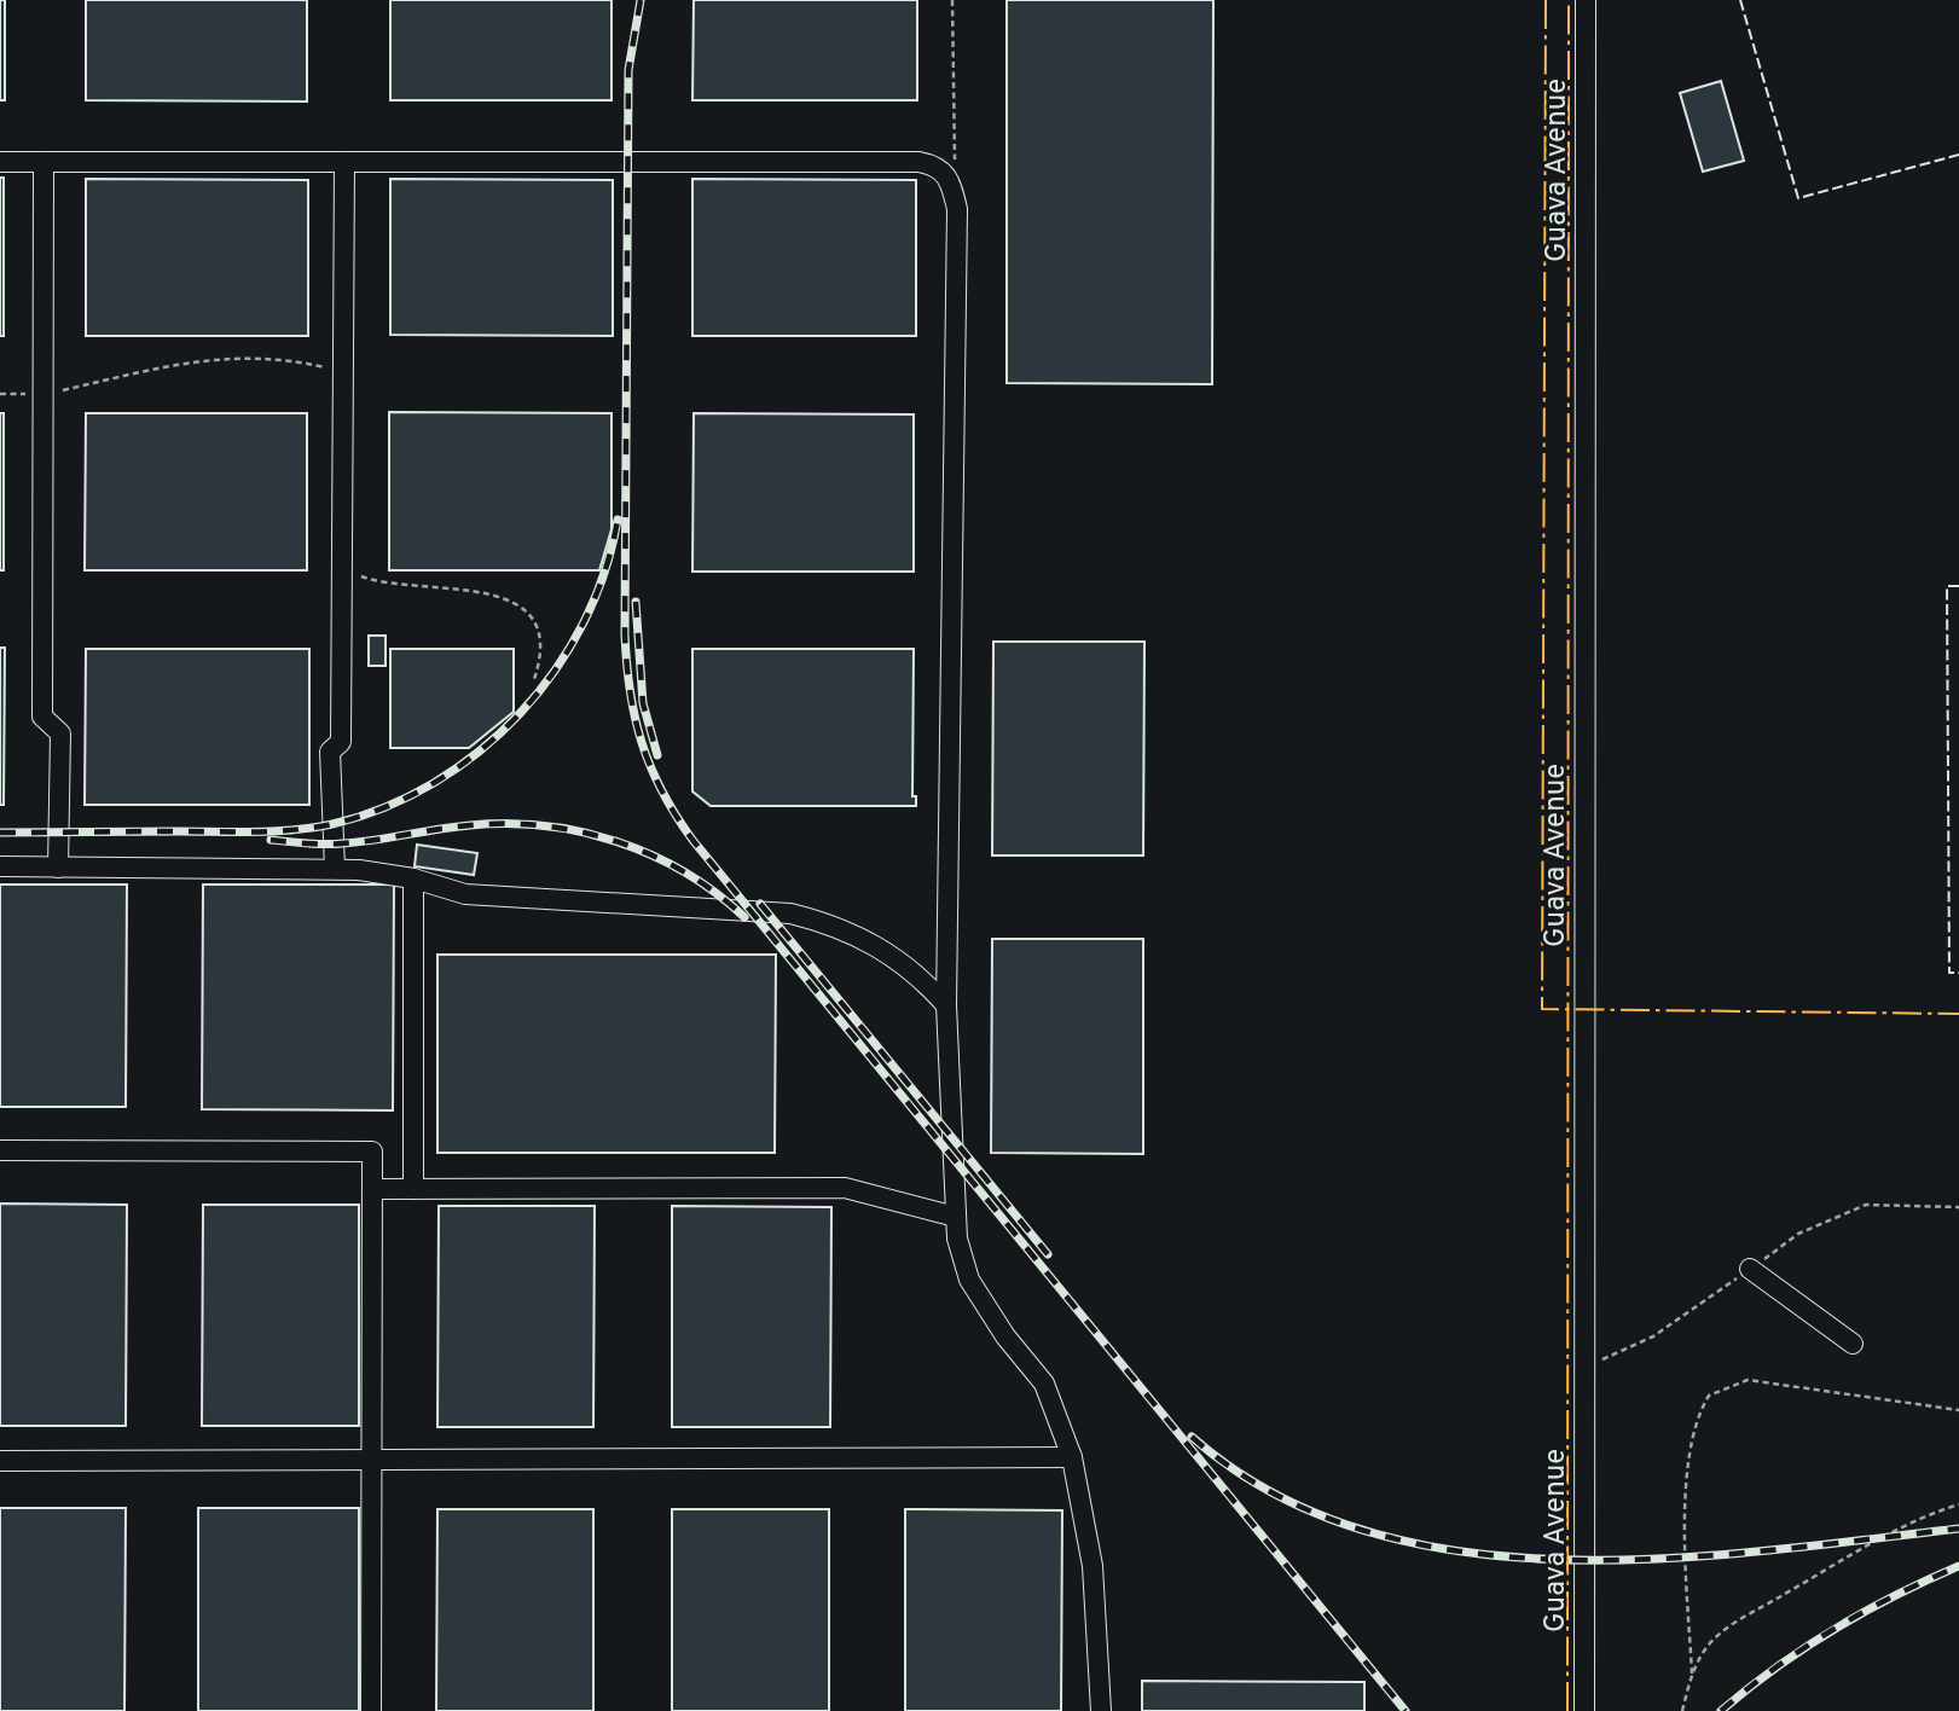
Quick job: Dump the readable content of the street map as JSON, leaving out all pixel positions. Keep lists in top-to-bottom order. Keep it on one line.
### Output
{"streets":{"street":["Guava Avenue"]}}
